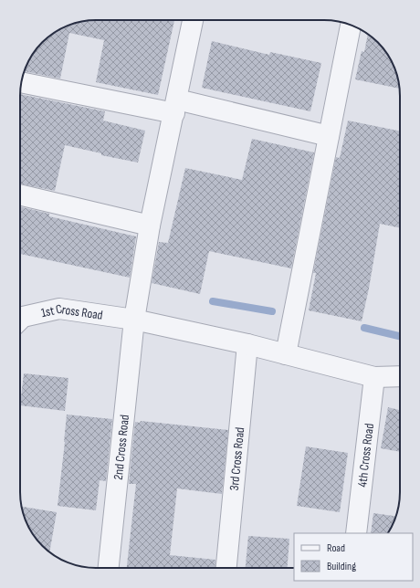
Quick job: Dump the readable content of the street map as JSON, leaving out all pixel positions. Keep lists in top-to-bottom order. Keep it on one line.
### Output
{"streets":{"street":["1st Cross Road","2nd Cross Road","4th Cross Road","3rd Cross Road"]},"crossings":[["1st Cross Road","2nd Cross Road"],["1st Cross Road","4th Cross Road"],["1st Cross Road","3rd Cross Road"]],"legend":["Road","Building"]}
